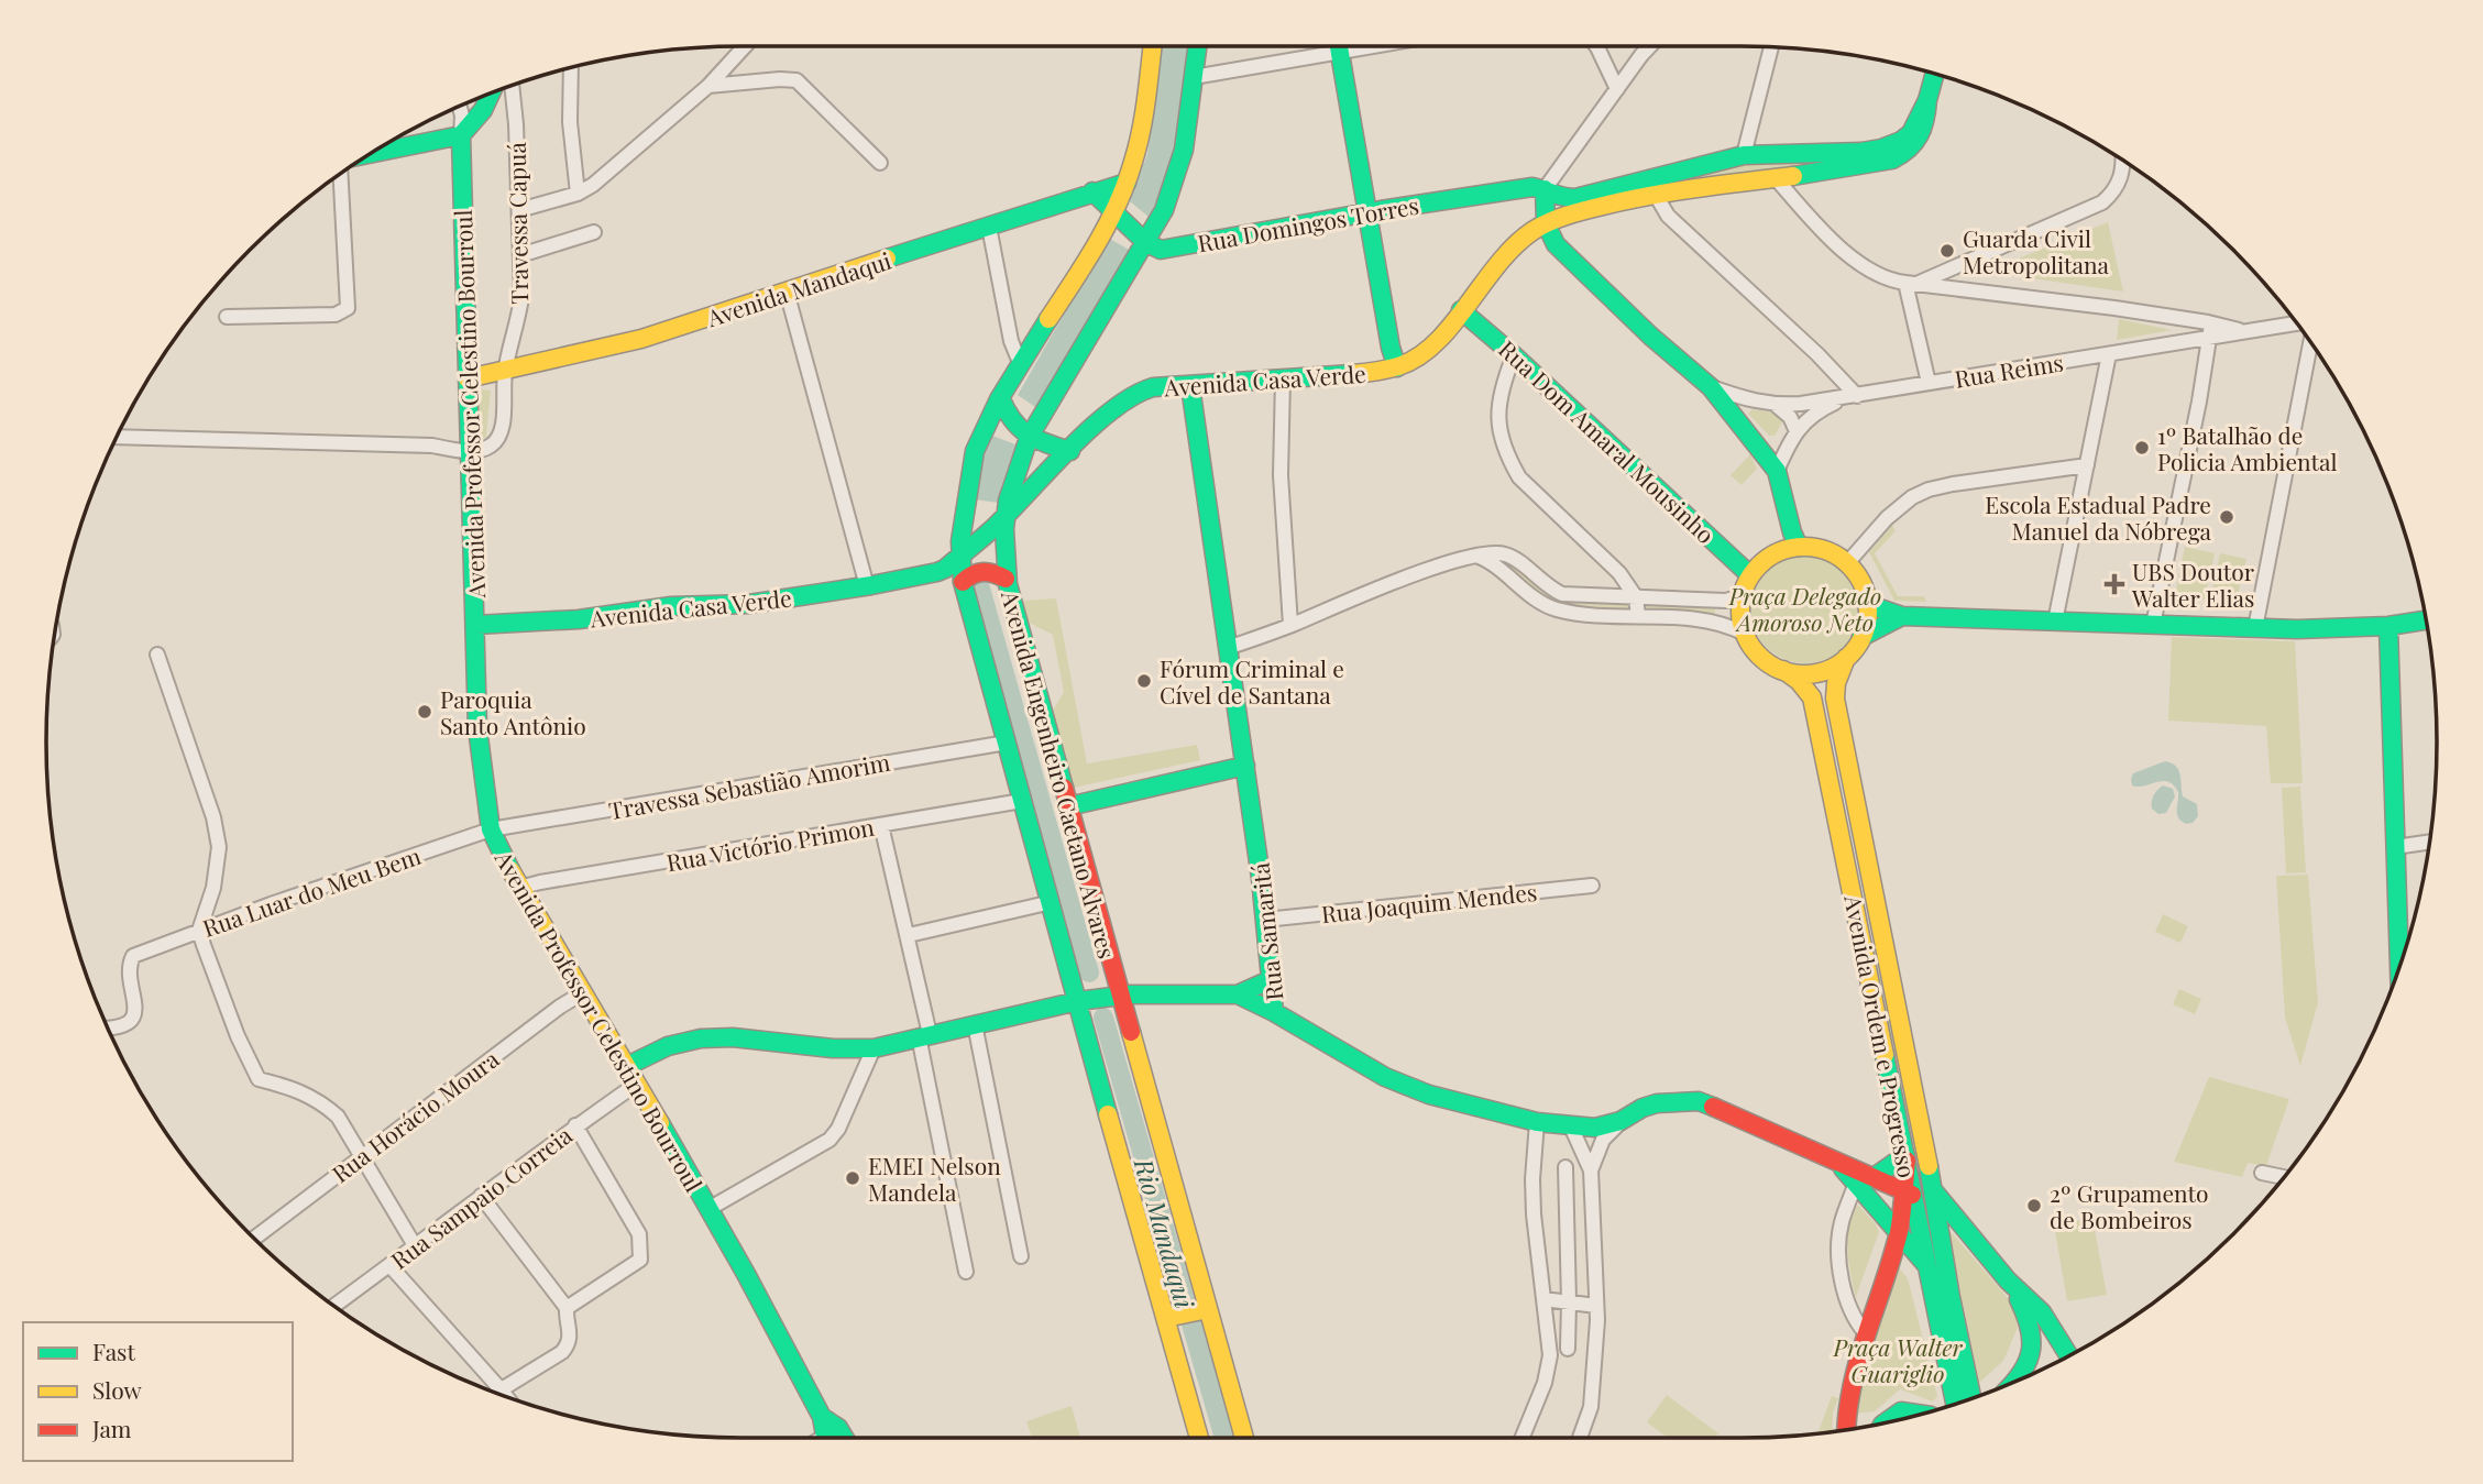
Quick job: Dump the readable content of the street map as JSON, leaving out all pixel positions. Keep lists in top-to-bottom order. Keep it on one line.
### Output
{"streets":{"main road":["Rua Domingos Torres","Avenida Mandaqui","Rua Reims","Avenida Casa Verde","Avenida Professor Celestino Bourroul","Rua Dom Amaral Mousinho","Avenida Engenheiro Caetano Alvares","Rua Samaritá","Avenida Ordem e Progresso"],"street":["Travessa Capuá","Travessa Sebastião Amorim","Rua Victório Primon","Rua Luar do Meu Bem","Rua Joaquim Mendes","Rua Horácio Moura","Rua Sampaio Correia"]},"crossings":[["Travessa Capuá","Avenida Mandaqui"],["Travessa Capuá","Avenida Professor Celestino Bourroul"],["Rua Domingos Torres","Rua Reims"],["Rua Domingos Torres","Avenida Casa Verde"],["Rua Domingos Torres","Avenida Engenheiro Caetano Alvares"],["Avenida Mandaqui","Avenida Professor Celestino Bourroul"],["Avenida Mandaqui","Avenida Engenheiro Caetano Alvares"],["Rua Reims","Avenida Casa Verde"],["Avenida Casa Verde","Avenida Professor Celestino Bourroul"],["Avenida Casa Verde","Rua Dom Amaral Mousinho"],["Avenida Casa Verde","Avenida Engenheiro Caetano Alvares"],["Avenida Casa Verde","Rua Samaritá"],["Avenida Professor Celestino Bourroul","Travessa Sebastião Amorim"],["Avenida Professor Celestino Bourroul","Rua Victório Primon"],["Avenida Professor Celestino Bourroul","Rua Luar do Meu Bem"],["Avenida Professor Celestino Bourroul","Rua Horácio Moura"],["Avenida Professor Celestino Bourroul","Rua Sampaio Correia"],["Rua Dom Amaral Mousinho","Avenida Ordem e Progresso"],["Avenida Engenheiro Caetano Alvares","Travessa Sebastião Amorim"],["Avenida Engenheiro Caetano Alvares","Rua Victório Primon"],["Travessa Sebastião Amorim","Rua Luar do Meu Bem"],["Rua Joaquim Mendes","Rua Samaritá"],["Rua Samaritá","Avenida Ordem e Progresso"]],"water":["Rio Mandaqui"],"parks":["Praça Delegado Amoroso Neto","Praça Walter Guariglio"],"places":{"other":["Guarda Civil Metropolitana","1º Batalhão de Policia Ambiental","Escola Estadual Padre Manuel da Nóbrega","Fórum Criminal e Cível de Santana","Paroquia Santo Antônio","EMEI Nelson Mandela","2º Grupamento de Bombeiros"],"health":["UBS Doutor Walter Elias"]},"legend":["Fast","Slow","Jam"]}
